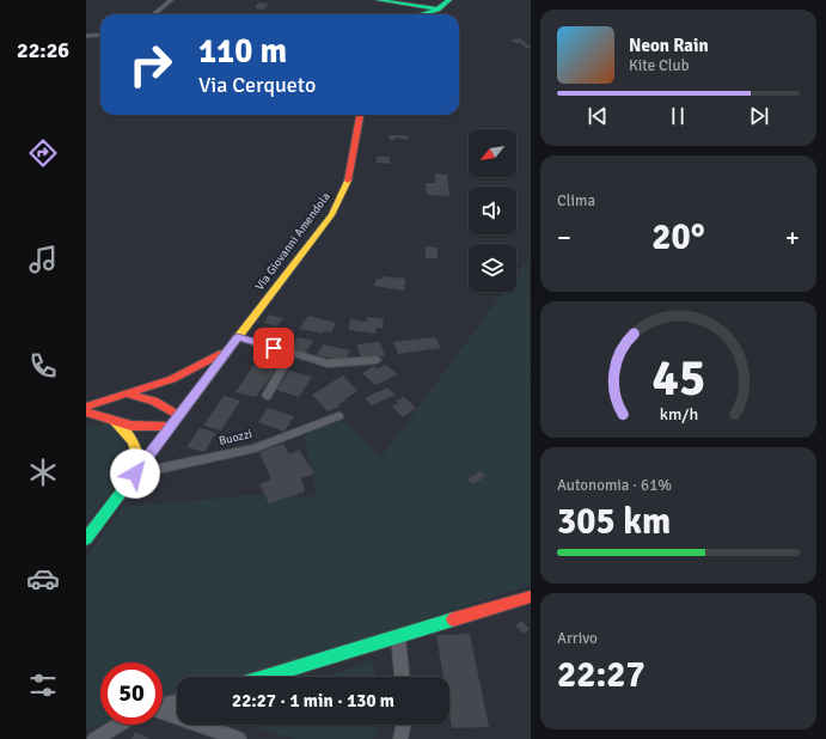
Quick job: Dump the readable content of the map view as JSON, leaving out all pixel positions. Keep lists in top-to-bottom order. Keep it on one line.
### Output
{"streets":{"main road":["Via Giovanni Amendola"],"street":["Buozzi"]},"crossings":[["Via Giovanni Amendola","Buozzi"]],"north":"bottom left","page":{"tabs":"22:26","turn":["110 m","Via Cerqueto"],"song":["Neon Rain","Kite Club"],"tile":["Clima",["Autonomia · 61%","305 km"],["Arrivo","22:27"]],"heat":["−","20°","+"],"limit":"50","trip":"22:27 · 1 min · 130 m","gauge":["45","km/h"]}}
